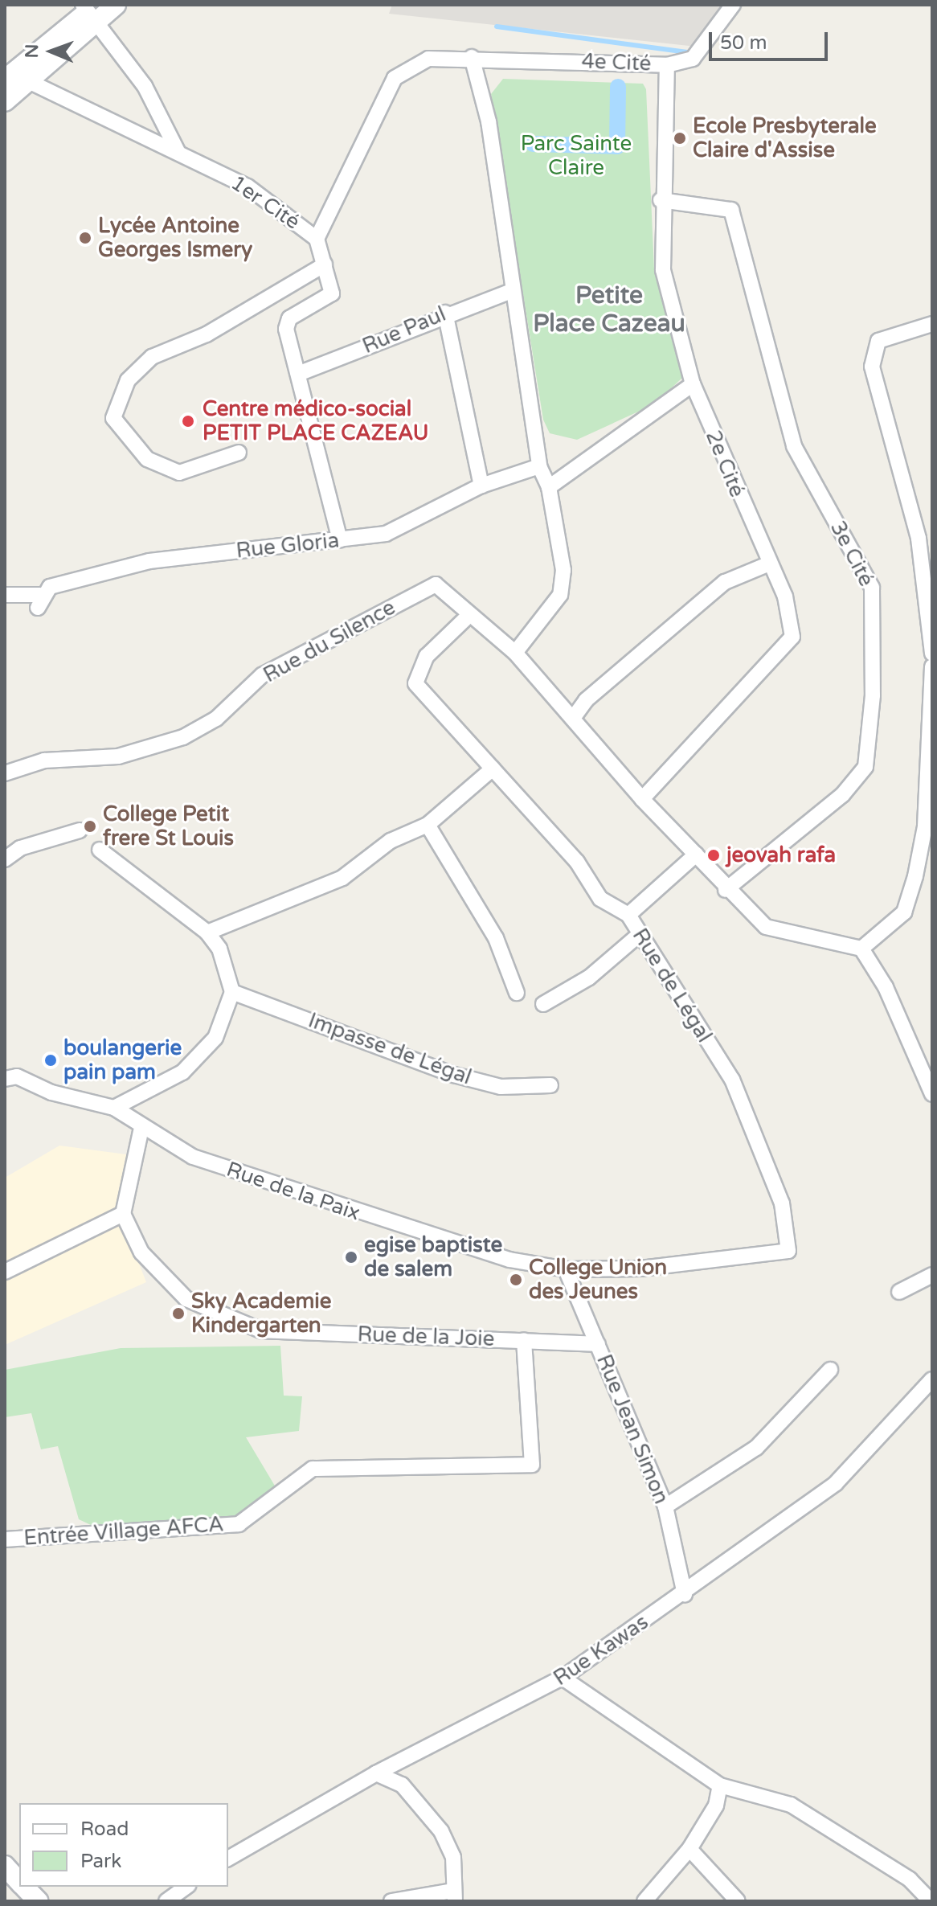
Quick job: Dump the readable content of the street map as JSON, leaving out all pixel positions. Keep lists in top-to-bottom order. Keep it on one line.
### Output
{"streets":{"street":["4e Cité","1er Cité","Rue Paul","2e Cité","Rue Gloria","3e Cité","Rue du Silence","Rue de Légal","Impasse de Légal","Rue de la Paix","Rue de la Joie","Rue Jean Simon","Entrée Village AFCA","Rue Kawas"]},"crossings":[["4e Cité","1er Cité"],["4e Cité","2e Cité"],["2e Cité","3e Cité"],["Rue du Silence","Rue de Légal"],["Rue de Légal","Rue de la Paix"],["Rue de la Paix","Rue Jean Simon"],["Rue de la Joie","Rue Jean Simon"],["Rue de la Joie","Entrée Village AFCA"],["Rue Jean Simon","Rue Kawas"]],"districts":["Petite Place Cazeau"],"parks":["Parc Sainte Claire"],"places":["Ecole Presbyterale Claire d'Assise","Lycée Antoine Georges Ismery","Centre médico-social PETIT PLACE CAZEAU","College Petit frere St Louis","jeovah rafa","boulangerie pain pam","egise baptiste de salem","College Union des Jeunes","Sky Academie Kindergarten"],"legend":["Road","Park"],"scale_bar":"50 m","north":"left"}
